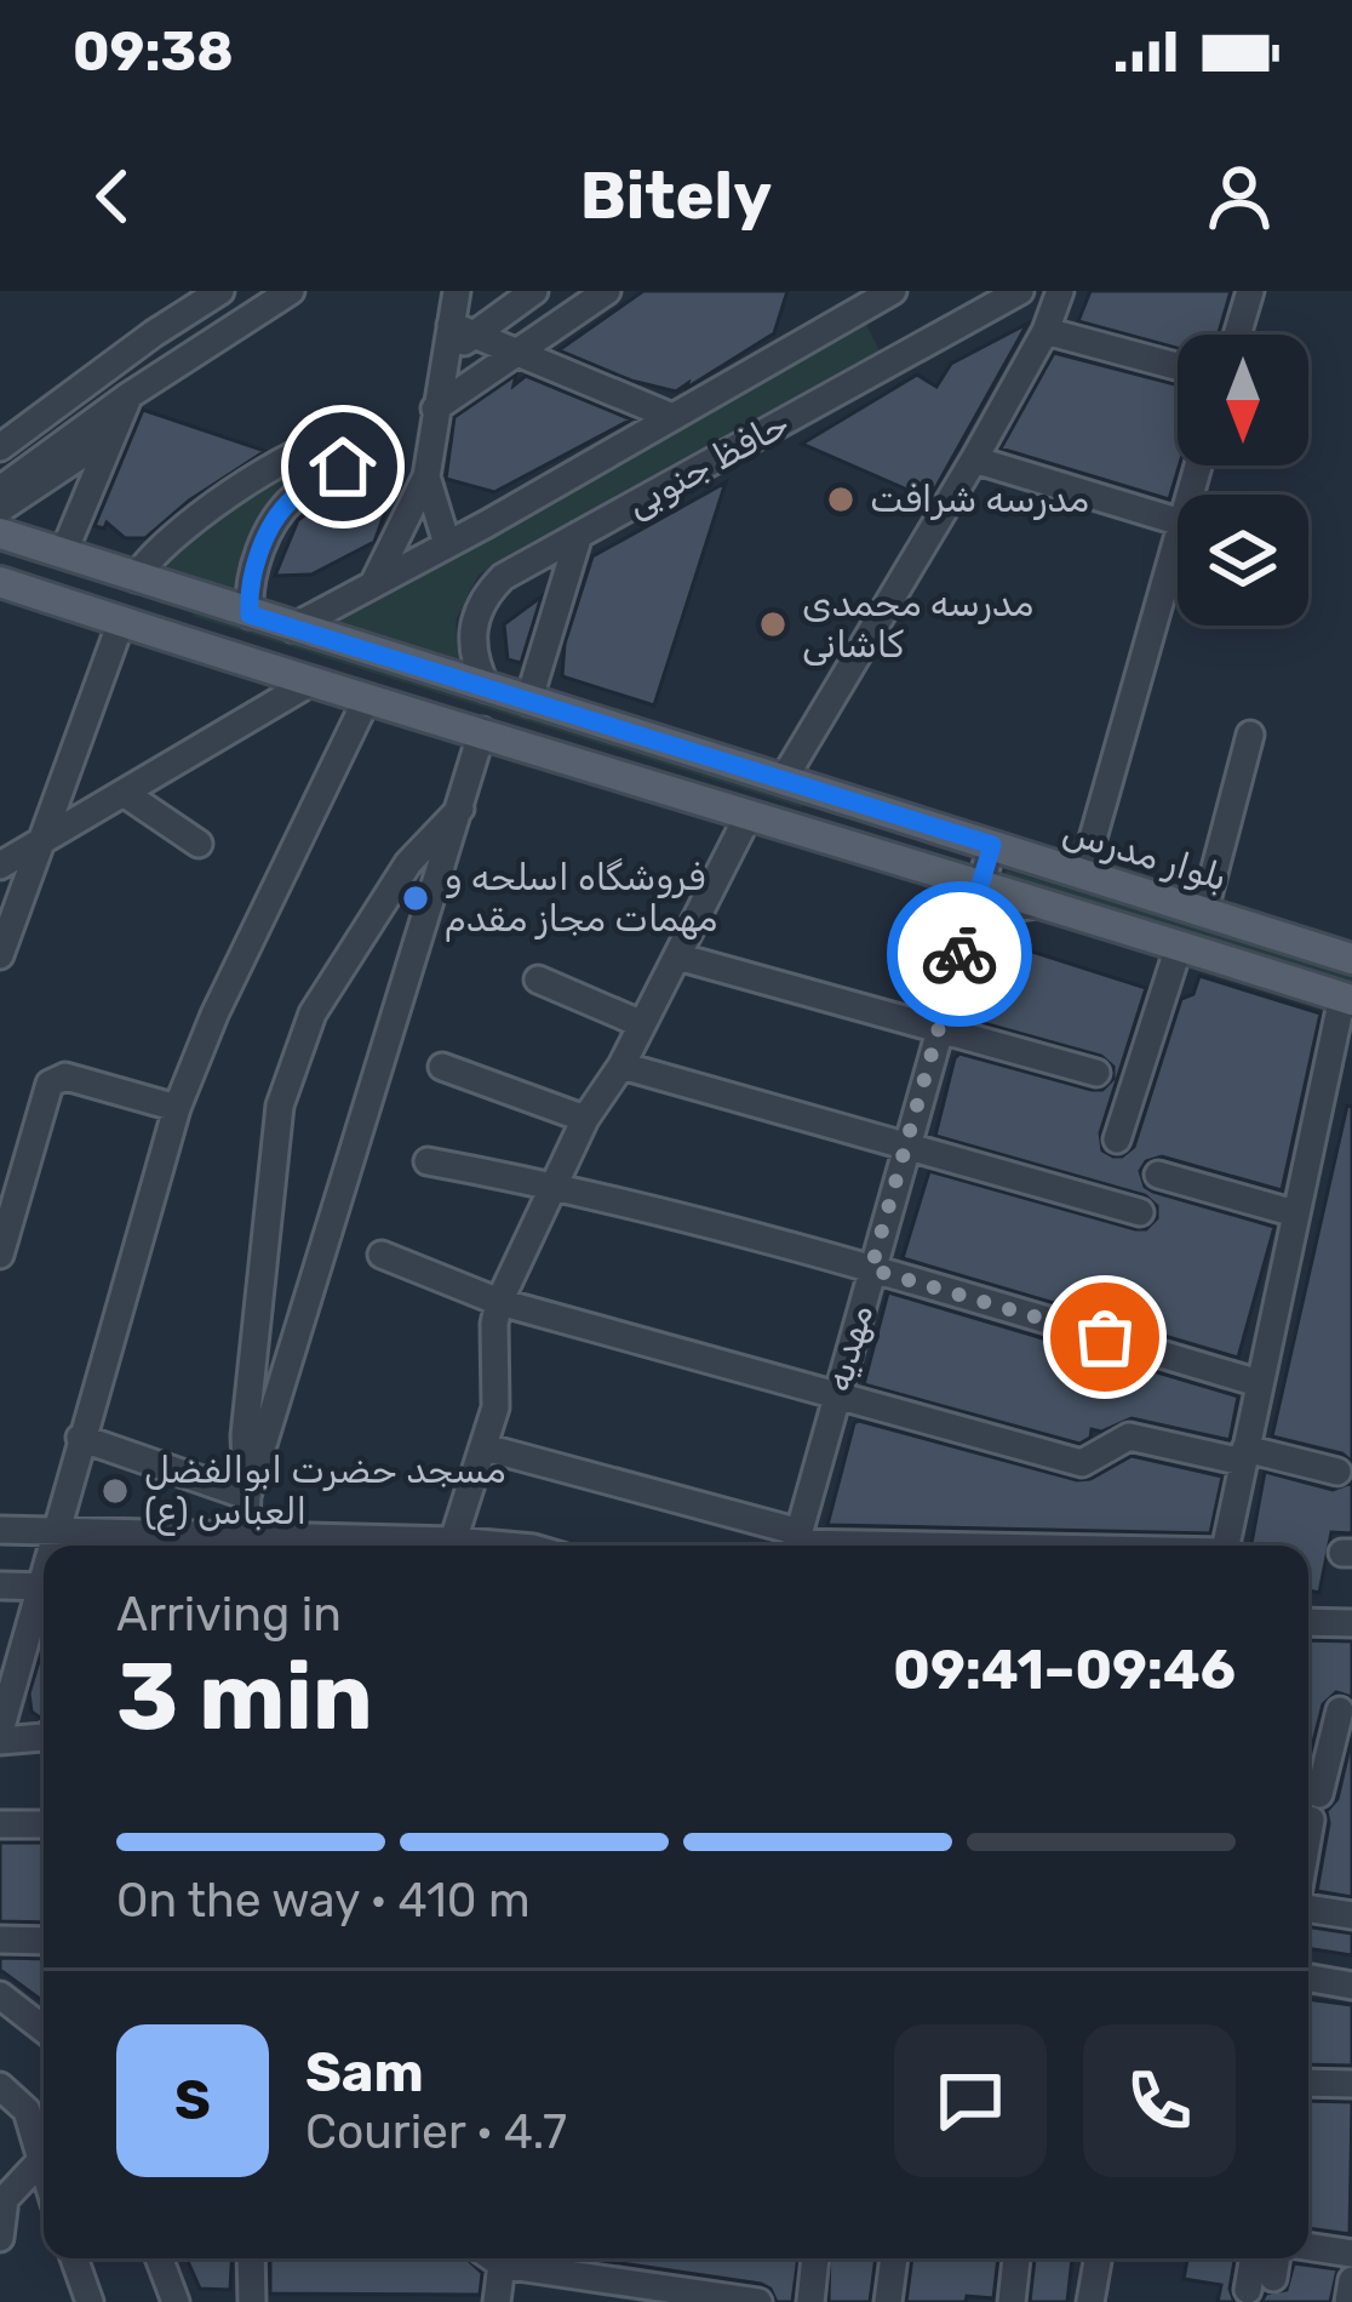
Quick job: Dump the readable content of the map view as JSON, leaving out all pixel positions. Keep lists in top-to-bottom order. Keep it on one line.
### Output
{"streets":{"main road":["بلوار مدرس"],"street":["حافظ جنوبی","مهدیه"]},"crossings":[["حافظ جنوبی","بلوار مدرس"],["بلوار مدرس","مهدیه"]],"places":["مدرسه شرافت","مدرسه محمدی کاشانی","فروشگاه اسلحه و مهمات مجاز مقدم","مسجد حضرت ابوالفضل العباس (ع)"],"north":"bottom","page":{"status":"09:38","header":"Bitely","heading":["3 min","Arriving in","09:41–09:46"],"panel":["Sam","Courier · 4.7"],"bar":"On the way · 410 m","round":"S"}}
